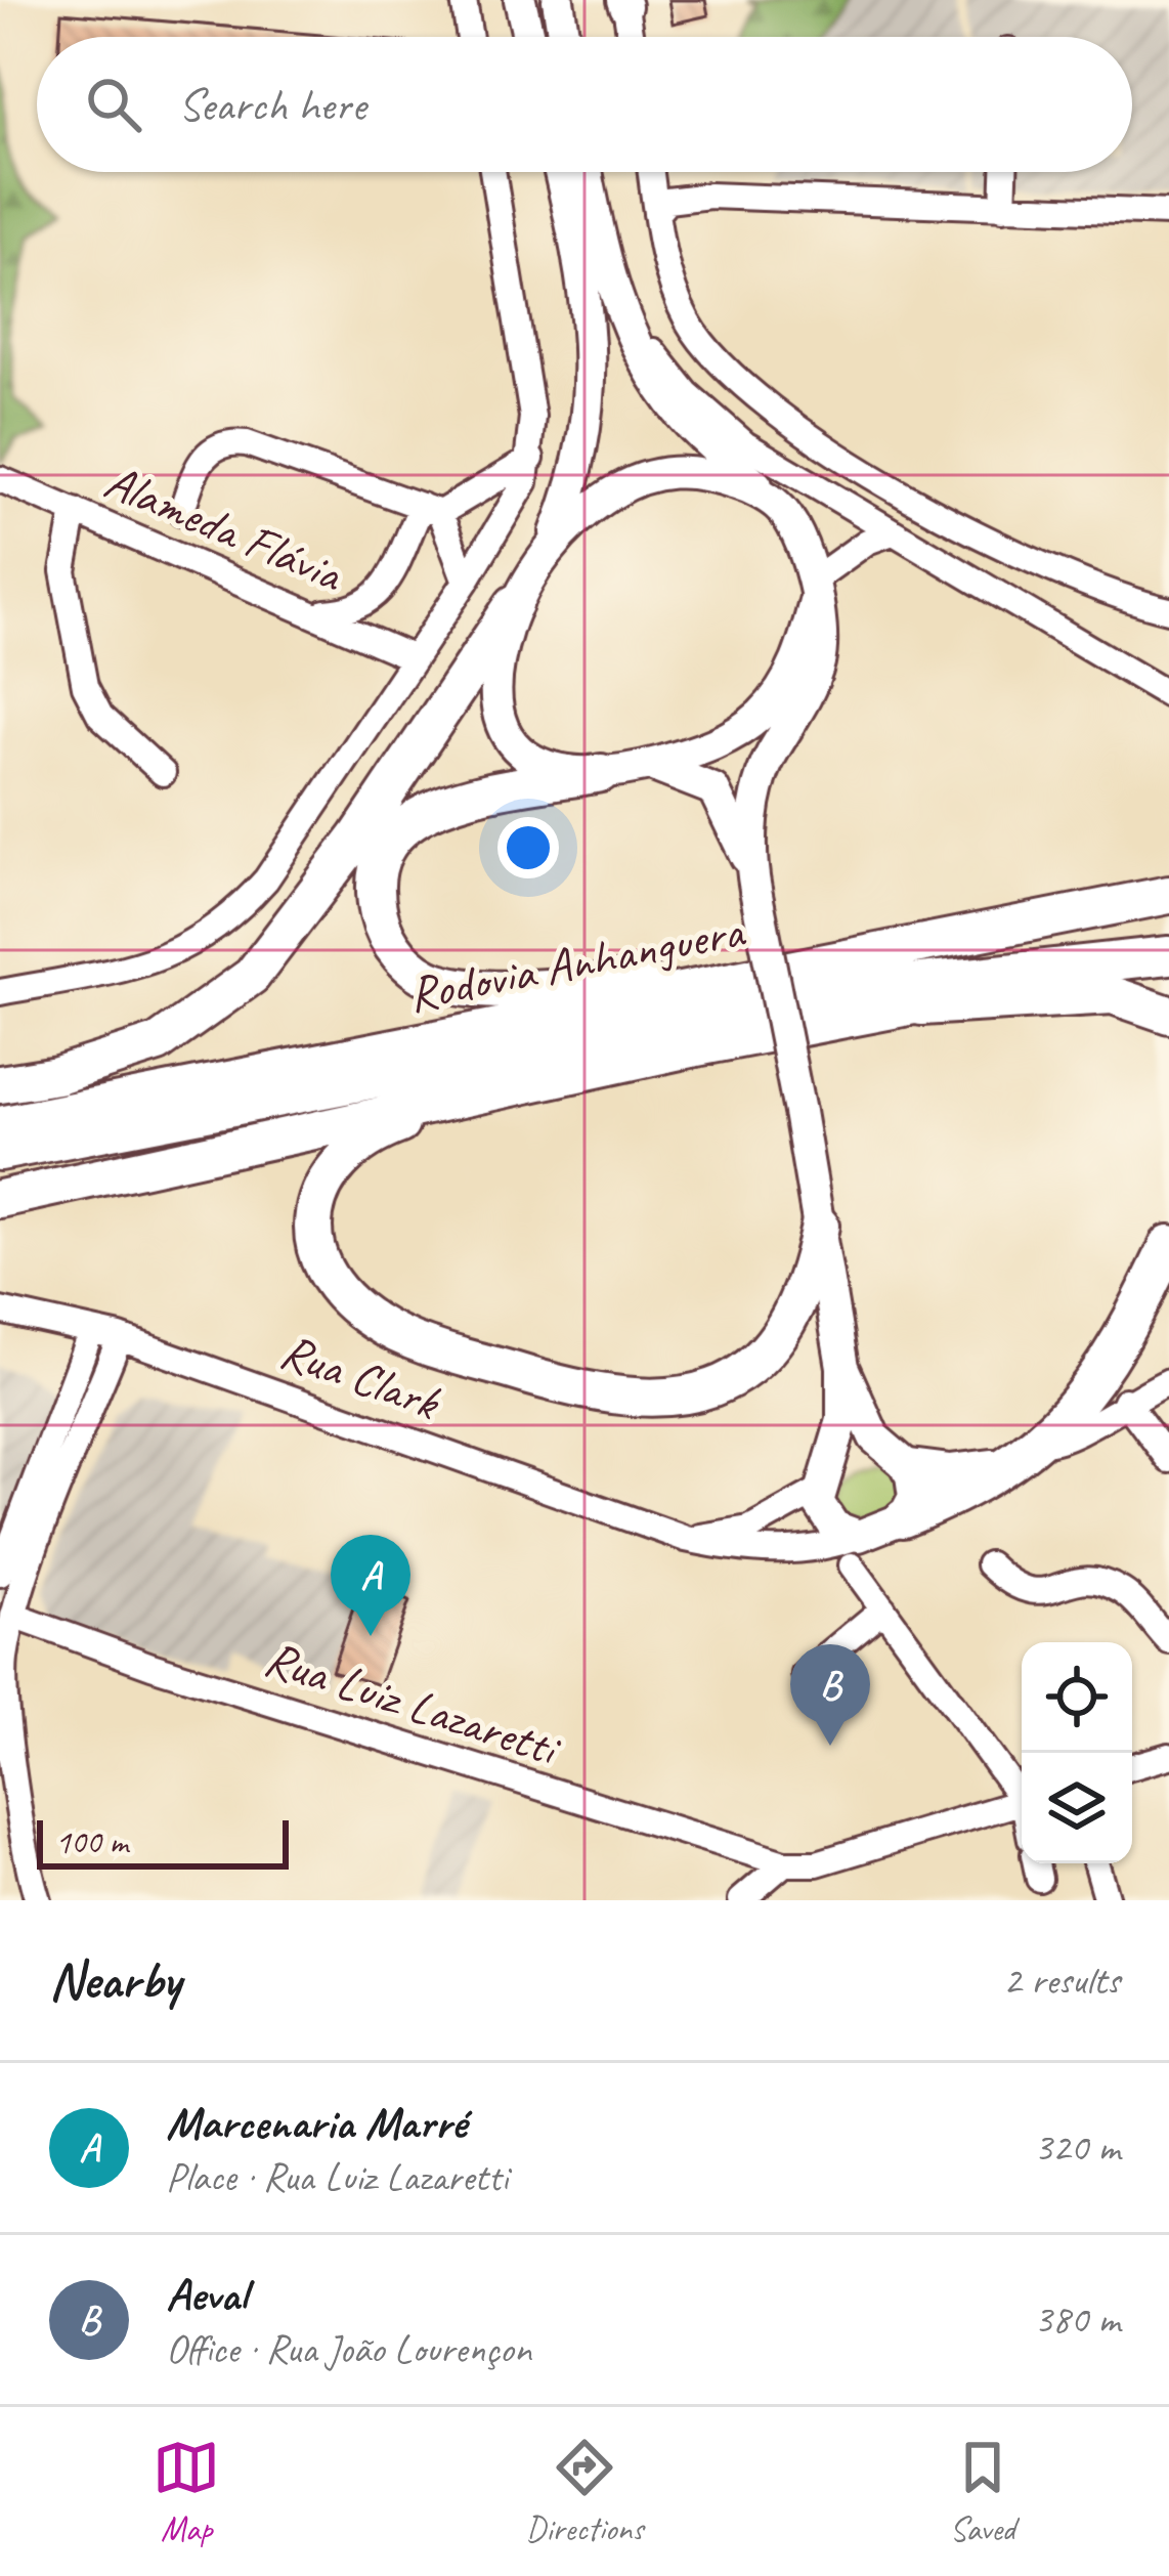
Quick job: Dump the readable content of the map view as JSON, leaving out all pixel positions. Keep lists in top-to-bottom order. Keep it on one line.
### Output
{"streets":{"highway":["Rodovia Anhanguera"],"street":["Alameda Flávia","Rua Clark","Rua Luiz Lazaretti"]},"scale_bar":"100 m","page":{"search":"Search here","pins":["A","B"],"scale":"100 m","heading":["Nearby","2 results"],"list":[{"mark":"A","name":"Marcenaria Marré","note":"Place · Rua Luiz Lazaretti","value":"320 m"},{"mark":"B","name":"Aeval","note":"Office · Rua João Lourençon","value":"380 m"}],"nav":["Map","Directions","Saved"]}}
